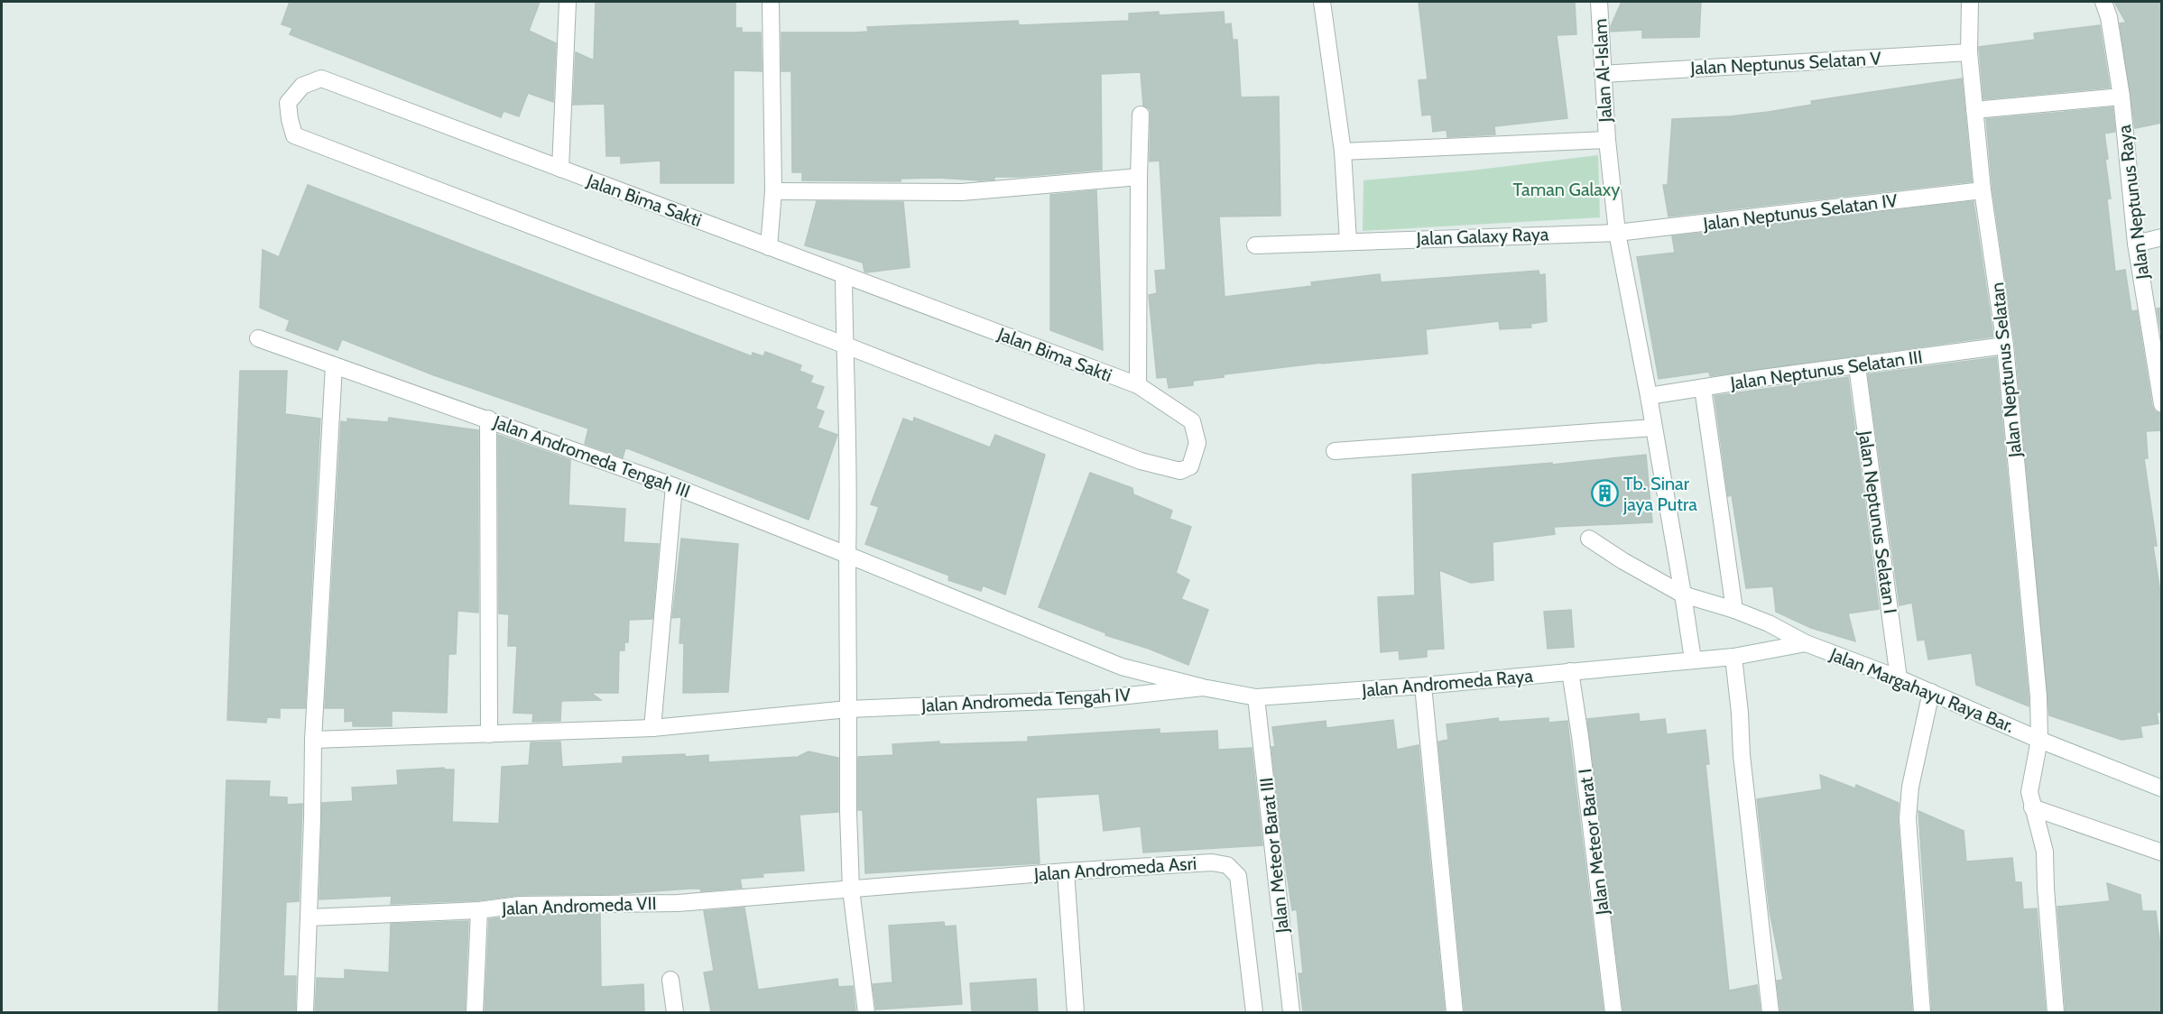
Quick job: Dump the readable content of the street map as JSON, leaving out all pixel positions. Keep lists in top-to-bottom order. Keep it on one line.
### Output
{"streets":{"street":["Jalan Neptunus Selatan V","Jalan Al-Islam","Jalan Bima Sakti","Jalan Neptunus Raya","Jalan Neptunus Selatan IV","Jalan Galaxy Raya","Jalan Neptunus Selatan III","Jalan Neptunus Selatan","Jalan Andromeda Tengah III","Jalan Neptunus Selatan I","Jalan Andromeda Raya","Jalan Margahayu Raya Bar.","Jalan Andromeda Tengah IV","Jalan Meteor Barat I","Jalan Meteor Barat III","Jalan Andromeda Asri","Jalan Andromeda VII"]},"crossings":[["Jalan Neptunus Selatan V","Jalan Al-Islam"],["Jalan Neptunus Selatan V","Jalan Neptunus Selatan"],["Jalan Al-Islam","Jalan Neptunus Selatan IV"],["Jalan Al-Islam","Jalan Galaxy Raya"],["Jalan Al-Islam","Jalan Neptunus Selatan III"],["Jalan Al-Islam","Jalan Andromeda Raya"],["Jalan Al-Islam","Jalan Margahayu Raya Bar."],["Jalan Neptunus Selatan IV","Jalan Galaxy Raya"],["Jalan Neptunus Selatan IV","Jalan Neptunus Selatan"],["Jalan Neptunus Selatan III","Jalan Neptunus Selatan"],["Jalan Neptunus Selatan III","Jalan Neptunus Selatan I"],["Jalan Neptunus Selatan","Jalan Margahayu Raya Bar."],["Jalan Andromeda Tengah III","Jalan Andromeda Raya"],["Jalan Andromeda Tengah III","Jalan Andromeda Tengah IV"],["Jalan Neptunus Selatan I","Jalan Margahayu Raya Bar."],["Jalan Andromeda Raya","Jalan Margahayu Raya Bar."],["Jalan Andromeda Raya","Jalan Andromeda Tengah IV"],["Jalan Andromeda Raya","Jalan Meteor Barat I"],["Jalan Andromeda Raya","Jalan Meteor Barat III"],["Jalan Andromeda Asri","Jalan Andromeda VII"]],"parks":["Taman Galaxy"],"places":{"building":["Tb. Sinar jaya Putra"]}}
